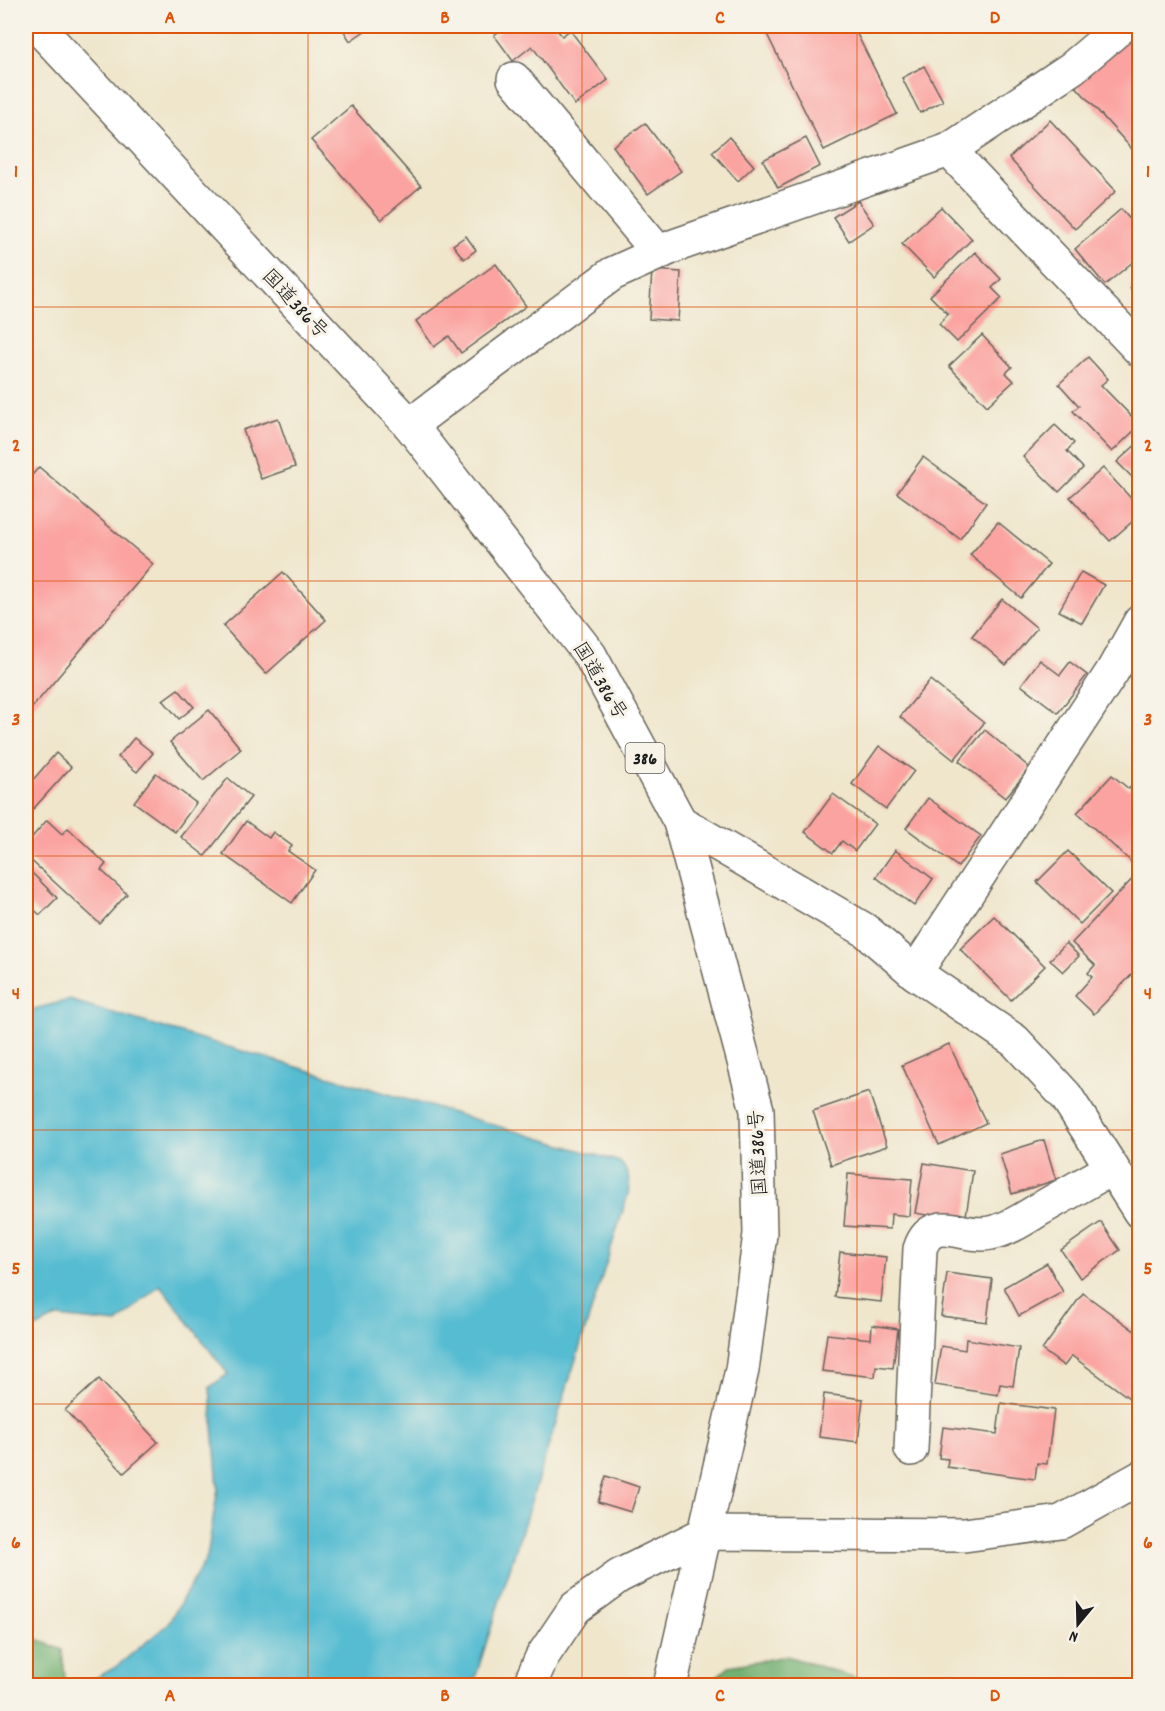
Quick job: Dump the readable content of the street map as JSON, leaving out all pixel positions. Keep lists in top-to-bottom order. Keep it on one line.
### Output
{"streets":{"main road":["国道386号","386"]},"north":"bottom","grid":{"columns":["A","B","C","D"],"rows":["1","2","3","4","5","6"]}}
